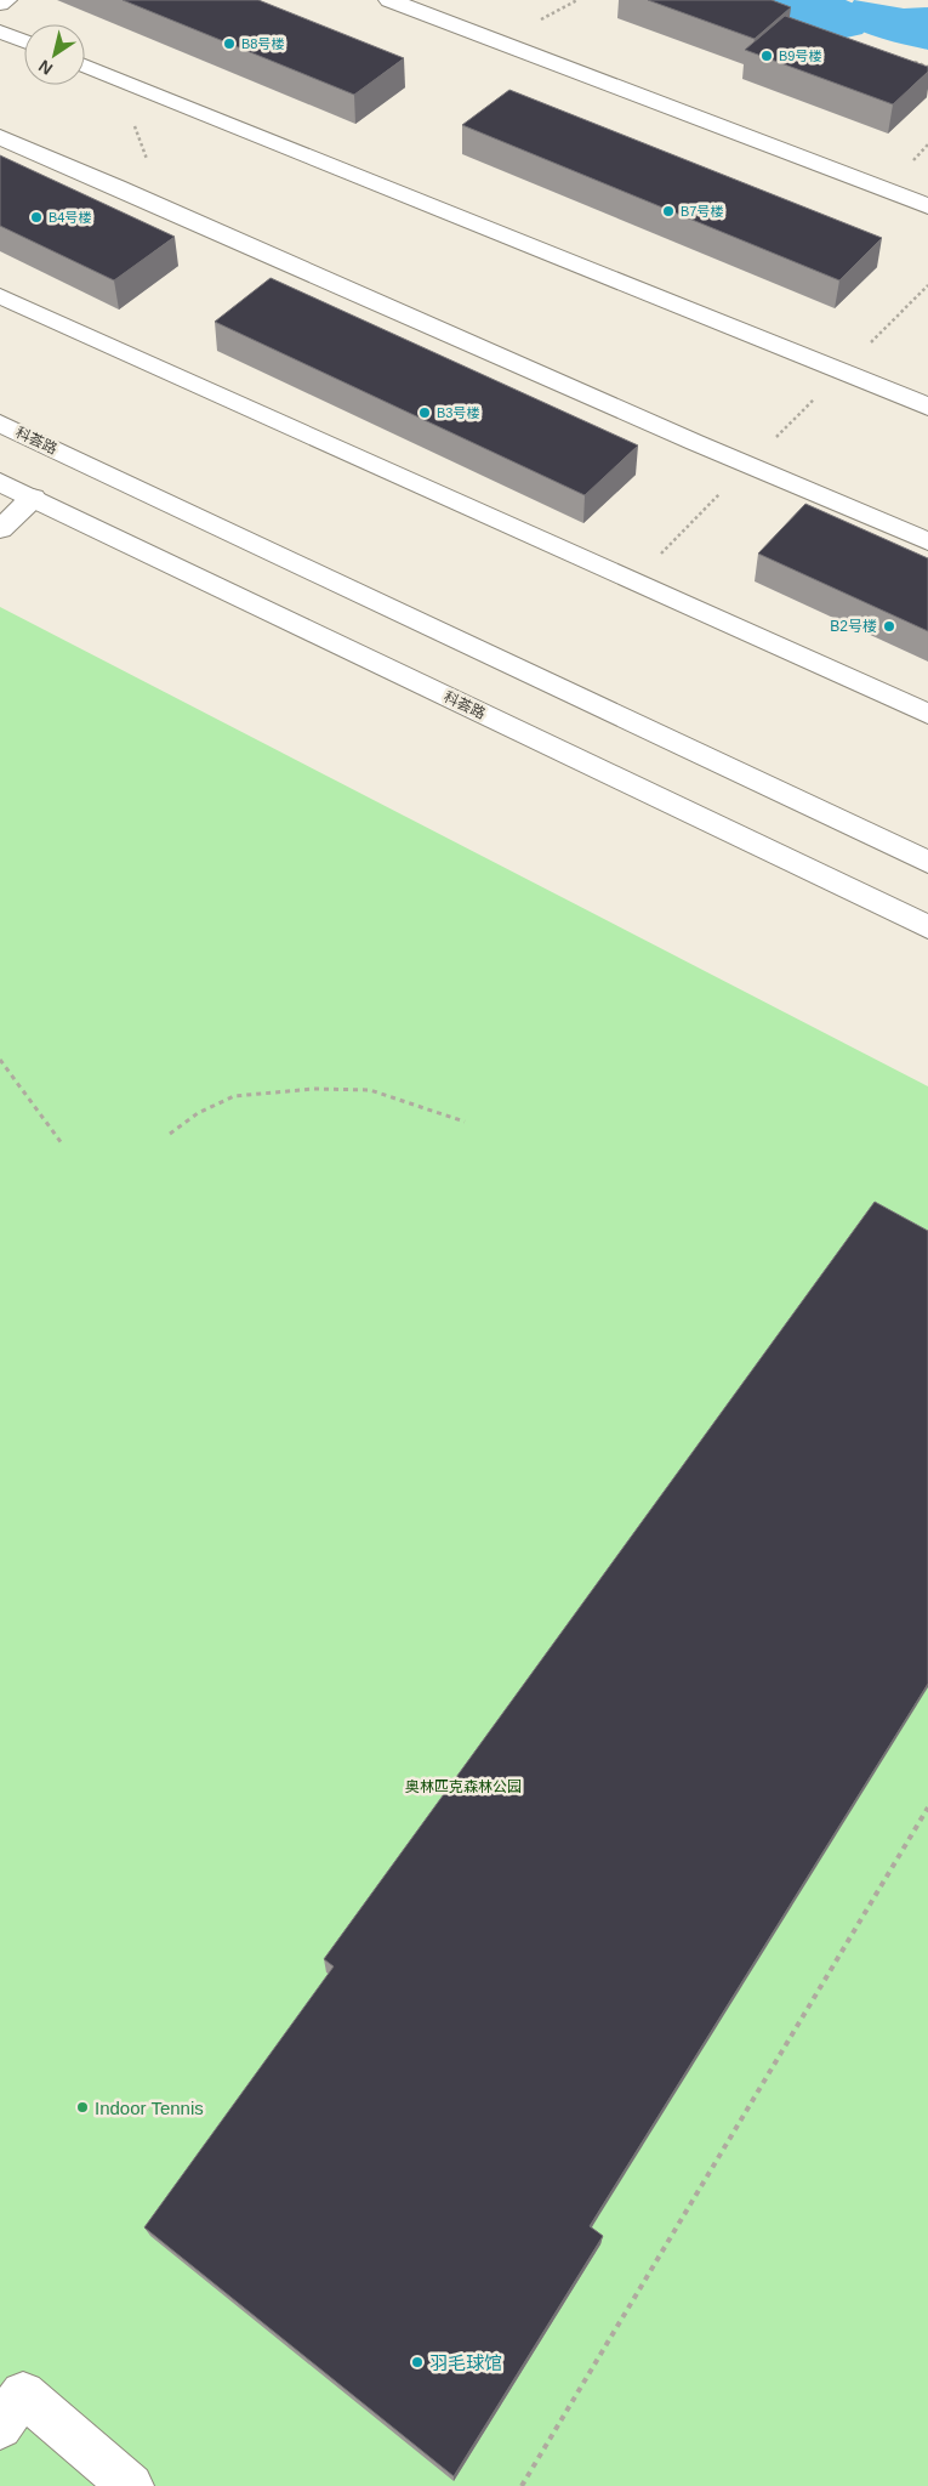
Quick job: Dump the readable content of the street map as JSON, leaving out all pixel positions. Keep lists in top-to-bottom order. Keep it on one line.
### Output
{"streets":{"street":["科荟路"]},"parks":["奥林匹克森林公园"],"places":["B8号楼","B9号楼","B7号楼","B4号楼","B3号楼","B2号楼","Indoor Tennis","羽毛球馆"],"north":"bottom left"}
